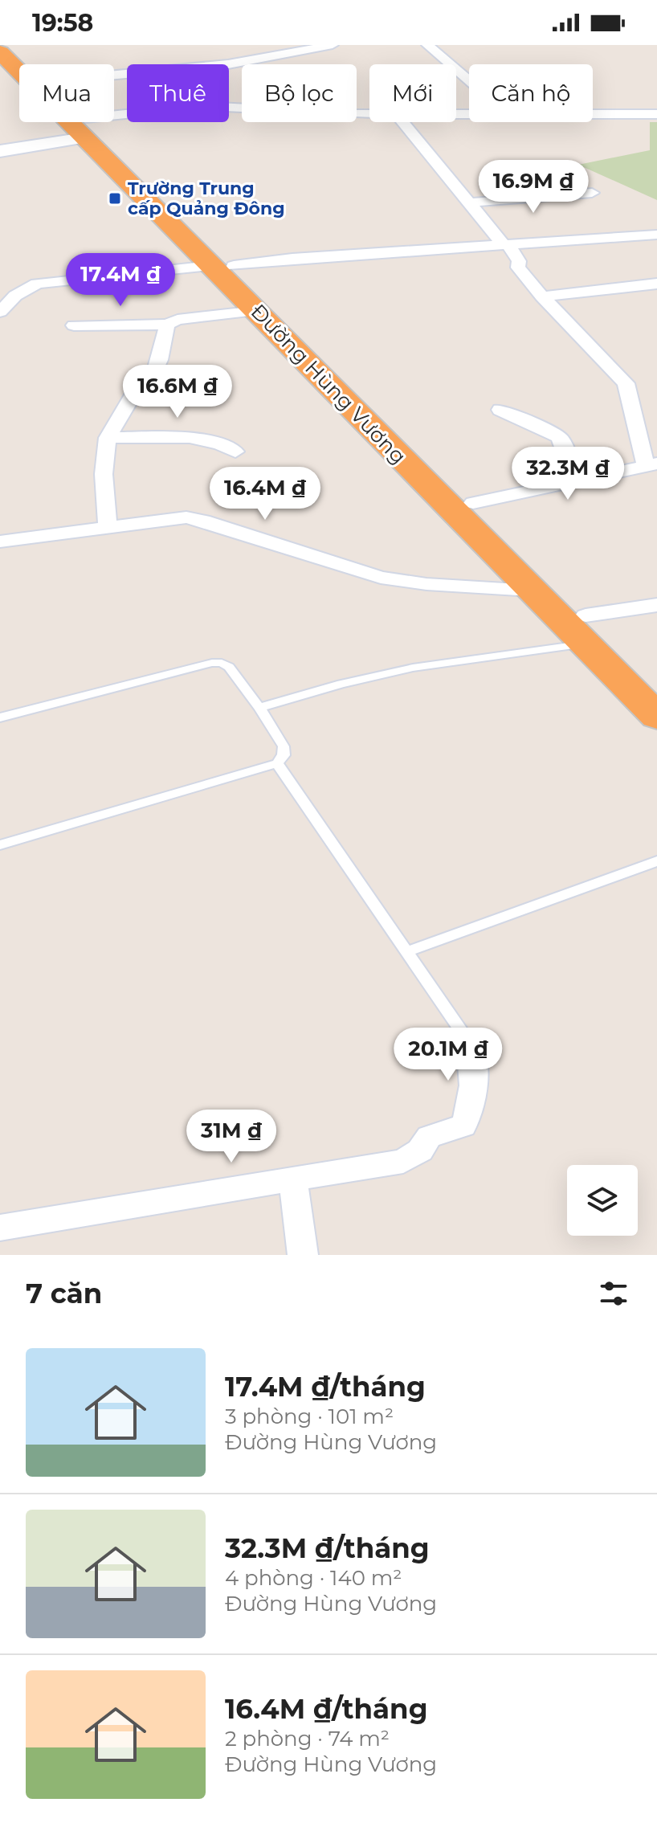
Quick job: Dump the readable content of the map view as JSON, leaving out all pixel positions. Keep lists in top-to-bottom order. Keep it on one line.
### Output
{"streets":{"highway":["Đường Hùng Vương"]},"places":{"transit":["Trường Trung cấp Quảng Đông"]},"page":{"status":"19:58","chip":["Mua","Thuê","Bộ lọc","Mới","Căn hộ"],"price":["16.9M ₫","17.4M ₫","16.6M ₫","32.3M ₫","16.4M ₫","20.1M ₫","31M ₫"],"heading":"7 căn","list":[{"name":"17.4M ₫/tháng","note":"3 phòng · 101 m² · Đường Hùng Vương"},{"name":"32.3M ₫/tháng","note":"4 phòng · 140 m² · Đường Hùng Vương"},{"name":"16.4M ₫/tháng","note":"2 phòng · 74 m² · Đường Hùng Vương"}]}}
